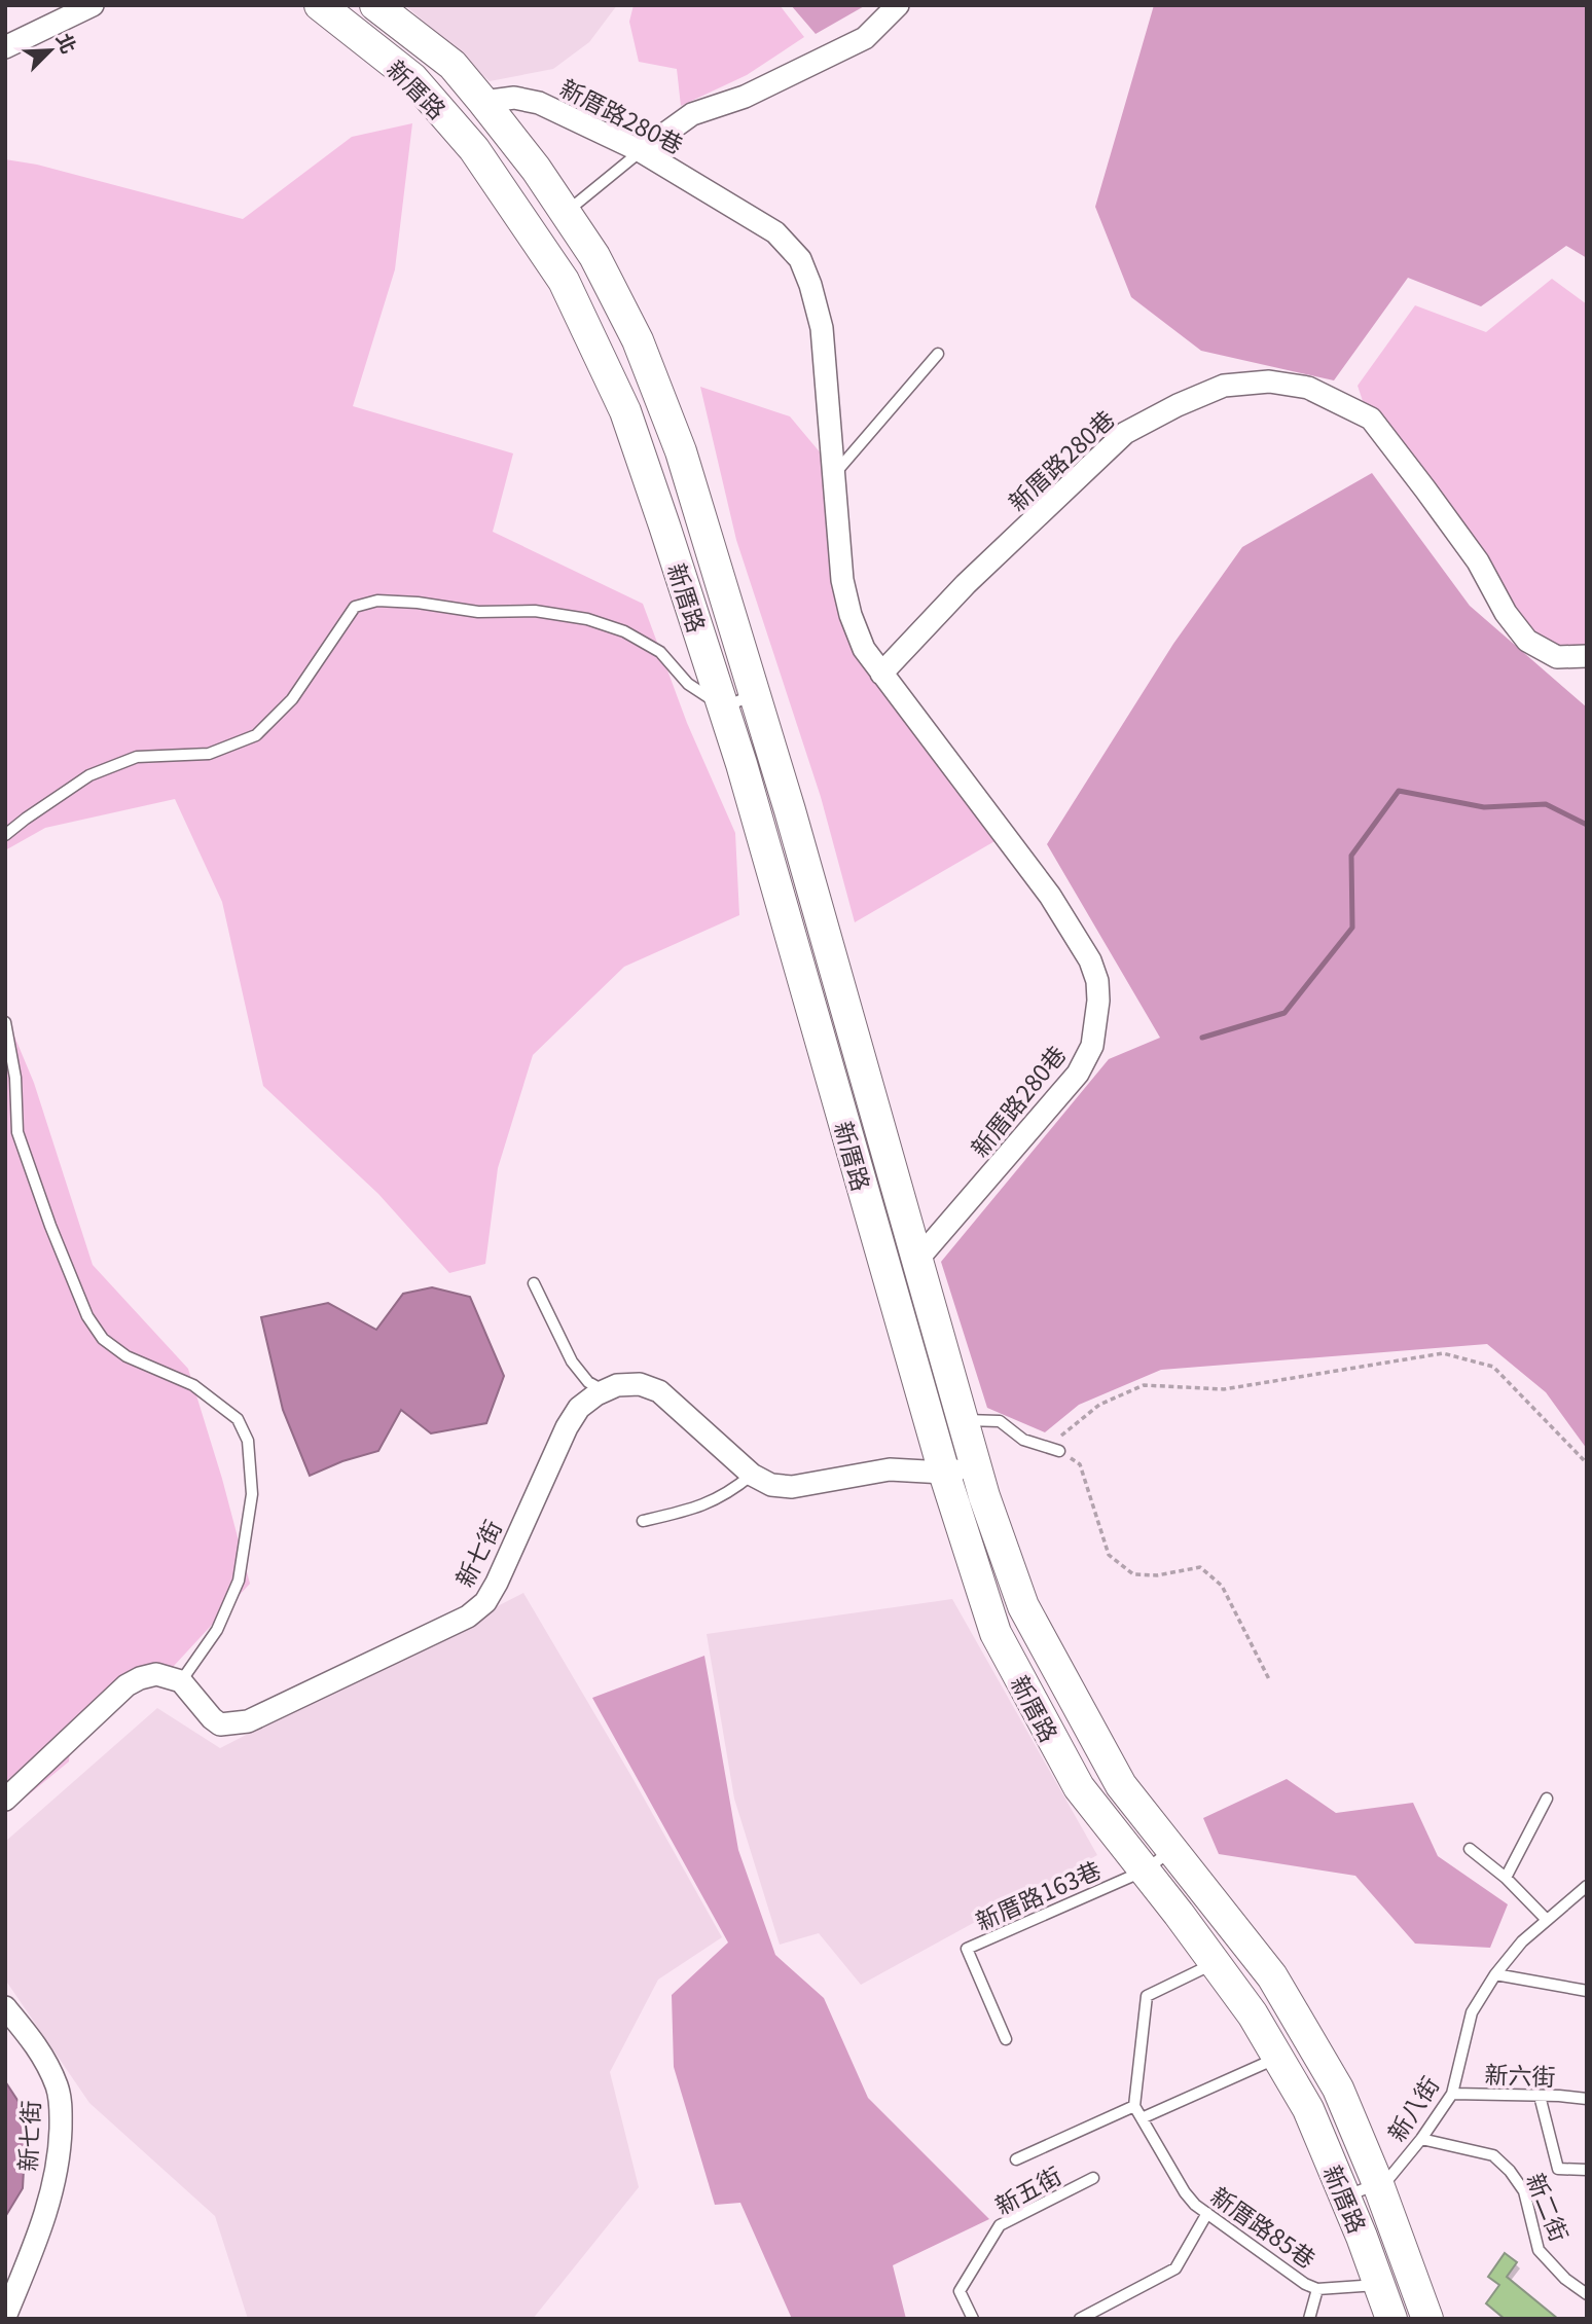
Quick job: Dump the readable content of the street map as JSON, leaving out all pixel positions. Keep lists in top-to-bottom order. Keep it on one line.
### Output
{"streets":{"street":["新厝路","新厝路280巷","新七街"],"lane":["新厝路163巷","新六街","新八街","新五街","新二街","新厝路85巷"]},"crossings":[["新厝路","新厝路280巷"],["新厝路","新七街"],["新厝路","新厝路163巷"],["新厝路","新八街"],["新厝路","新厝路85巷"],["新六街","新八街"],["新八街","新二街"]],"north":"top right"}
